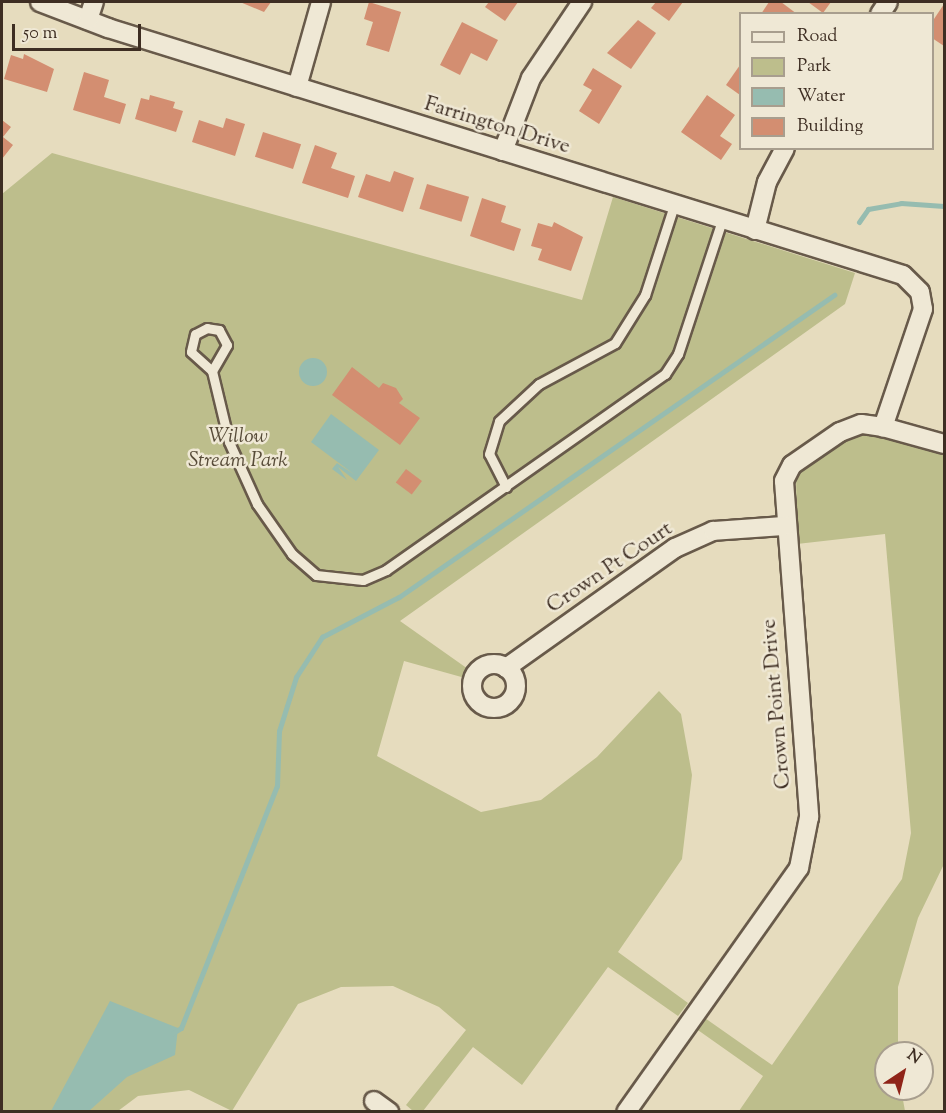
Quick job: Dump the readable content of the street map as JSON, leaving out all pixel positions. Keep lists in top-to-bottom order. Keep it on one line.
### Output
{"streets":{"street":["Farrington Drive","Crown Pt Court","Crown Point Drive"]},"crossings":[["Farrington Drive","Crown Point Drive"],["Crown Pt Court","Crown Point Drive"]],"parks":["Willow Stream Park"],"legend":["Road","Park","Water","Building"],"scale_bar":"50 m","north":"top right"}
